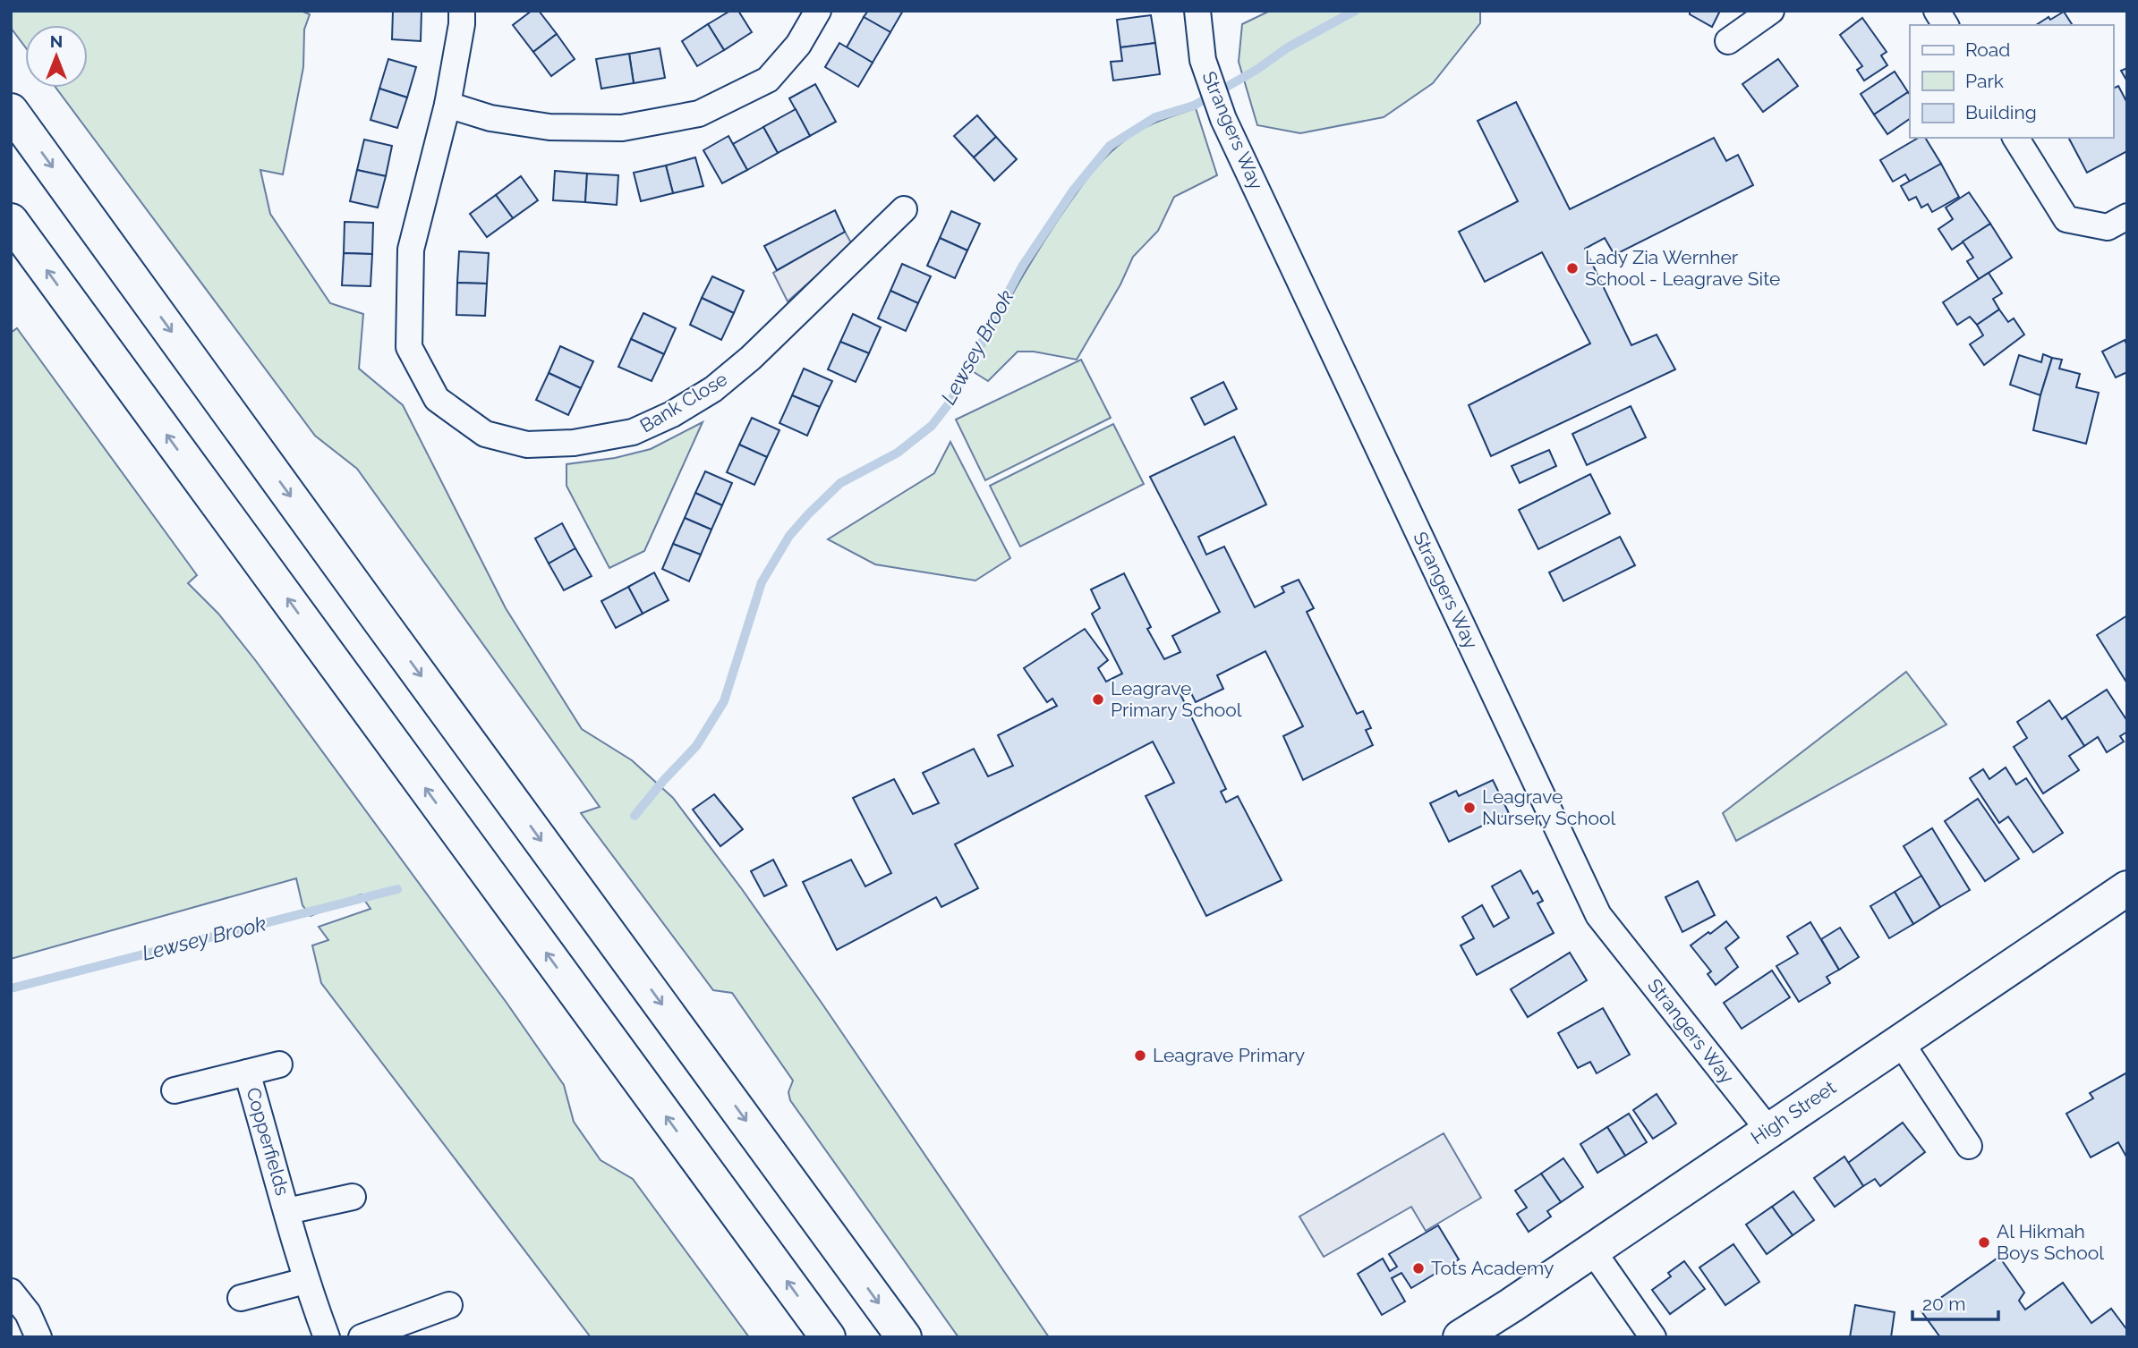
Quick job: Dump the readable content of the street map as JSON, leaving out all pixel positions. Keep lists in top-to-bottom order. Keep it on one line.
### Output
{"streets":{"main road":["High Street"],"street":["Strangers Way","Bank Close","Copperfields"]},"crossings":[["Strangers Way","High Street"]],"water":["Lewsey Brook"],"places":["Lady Zia Wernher School - Leagrave Site","Leagrave Primary School","Leagrave Nursery School","Leagrave Primary","Al Hikmah Boys School","Tots Academy"],"legend":["Road","Park","Building"],"scale_bar":"20 m","north":"top"}
